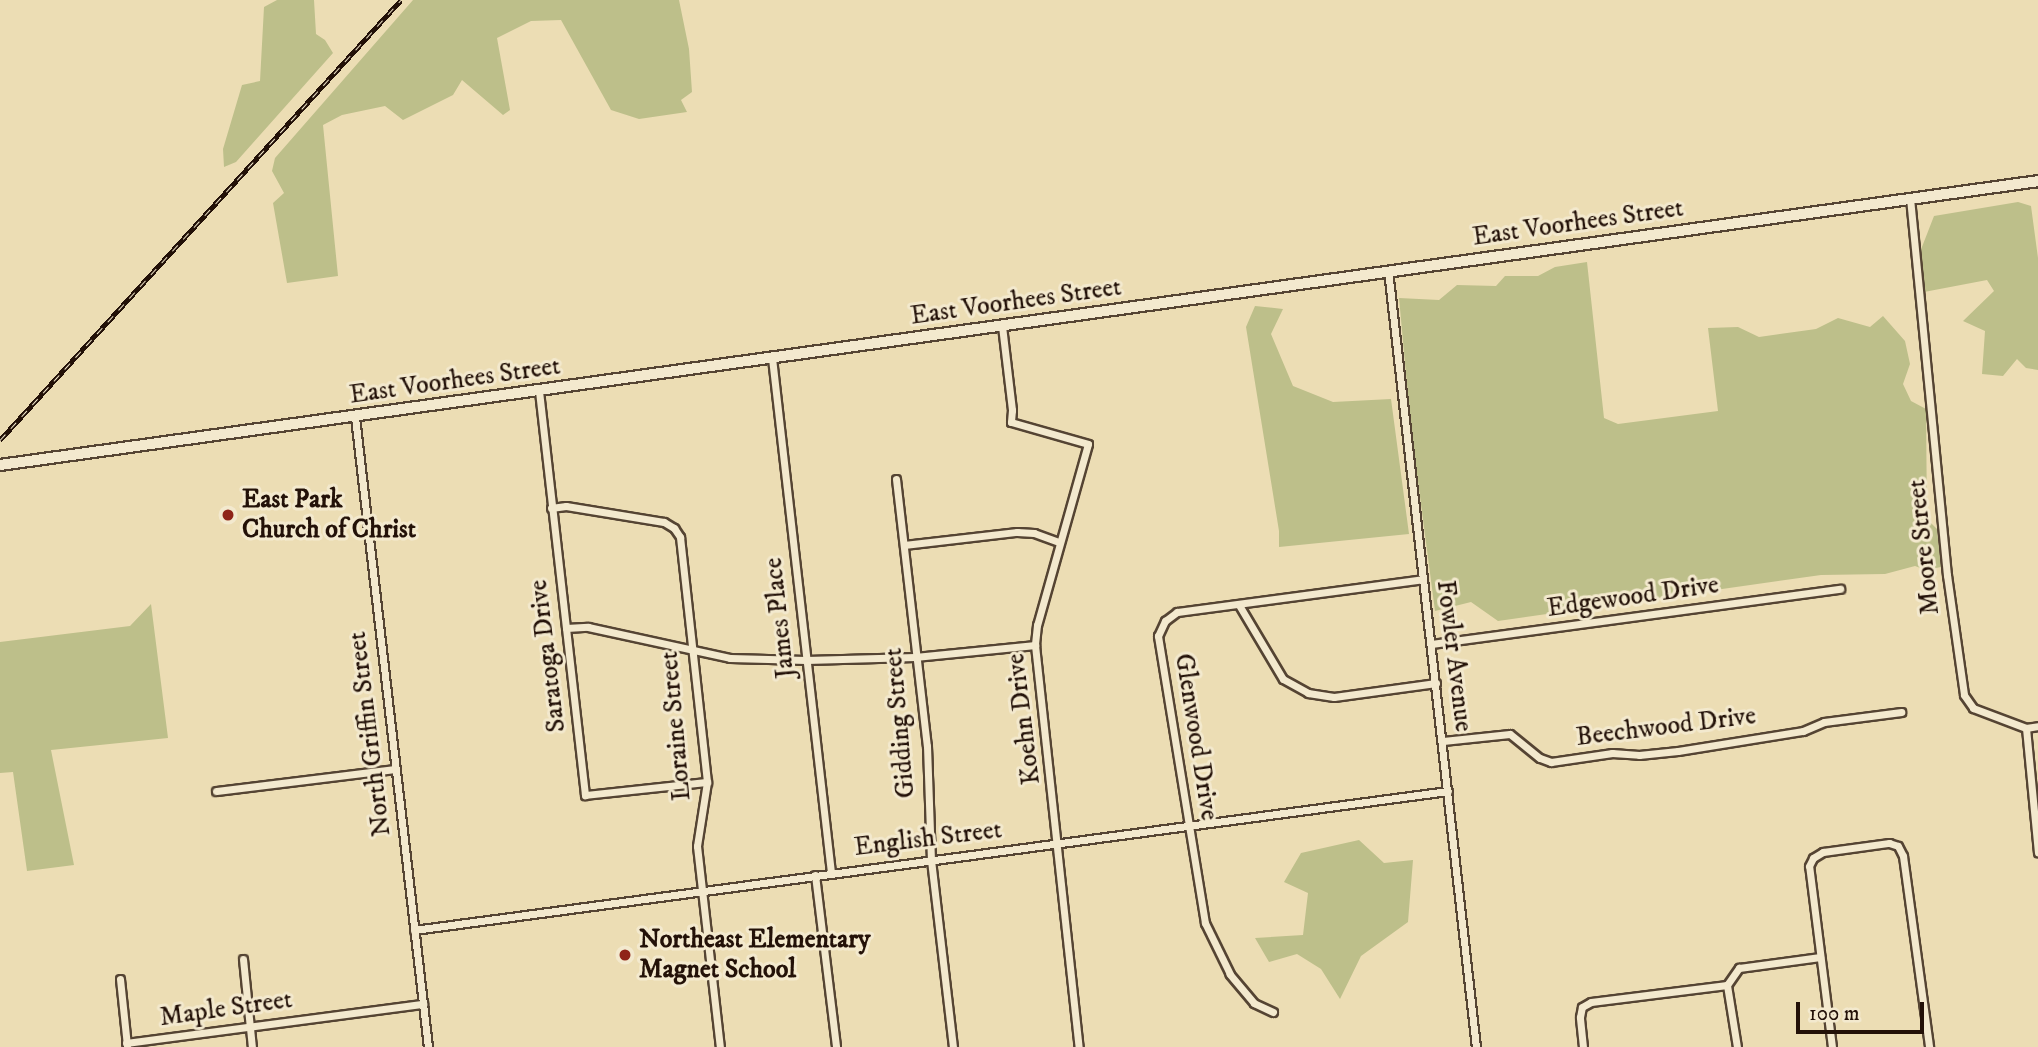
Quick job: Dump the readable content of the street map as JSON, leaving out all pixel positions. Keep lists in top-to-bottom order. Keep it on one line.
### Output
{"streets":{"main road":["East Voorhees Street"],"street":["Moore Street","Edgewood Drive","James Place","Saratoga Drive","Fowler Avenue","Koehn Drive","Gidding Street","Loraine Street","Beechwood Drive","North Griffin Street","Glenwood Drive","English Street","Maple Street"]},"crossings":[["East Voorhees Street","Moore Street"],["East Voorhees Street","James Place"],["East Voorhees Street","Saratoga Drive"],["East Voorhees Street","Fowler Avenue"],["East Voorhees Street","Koehn Drive"],["East Voorhees Street","North Griffin Street"],["Edgewood Drive","Fowler Avenue"],["James Place","English Street"],["Saratoga Drive","Loraine Street"],["Fowler Avenue","Beechwood Drive"],["Fowler Avenue","Glenwood Drive"],["Fowler Avenue","English Street"],["Koehn Drive","English Street"],["Gidding Street","English Street"],["Loraine Street","English Street"],["North Griffin Street","English Street"],["North Griffin Street","Maple Street"],["Glenwood Drive","English Street"]],"places":["East Park Church of Christ","Northeast Elementary Magnet School"],"scale_bar":"100 m"}
